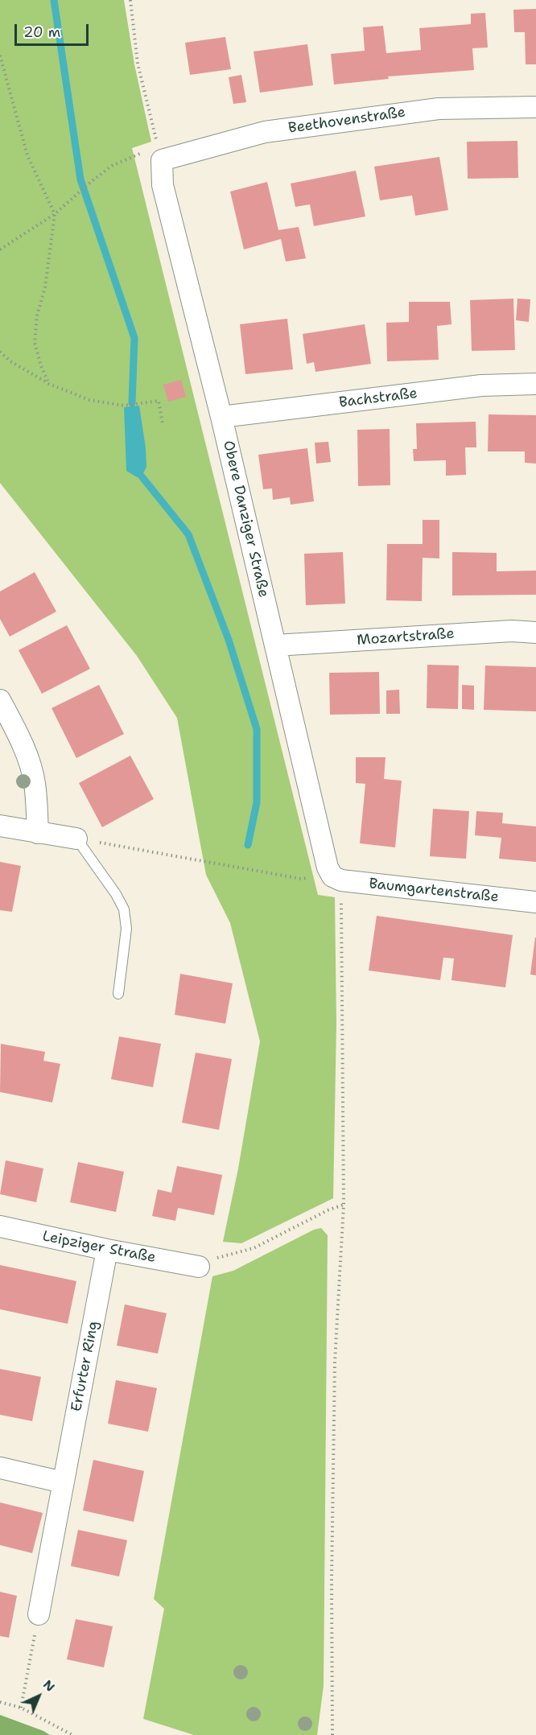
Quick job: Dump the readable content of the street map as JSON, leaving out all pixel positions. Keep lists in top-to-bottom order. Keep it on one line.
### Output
{"streets":{"street":["Beethovenstraße","Bachstraße","Obere Danziger Straße","Mozartstraße","Baumgartenstraße","Leipziger Straße","Erfurter Ring"]},"crossings":[["Beethovenstraße","Obere Danziger Straße"],["Bachstraße","Obere Danziger Straße"],["Obere Danziger Straße","Mozartstraße"],["Obere Danziger Straße","Baumgartenstraße"],["Leipziger Straße","Erfurter Ring"]],"scale_bar":"20 m","north":"top right"}
